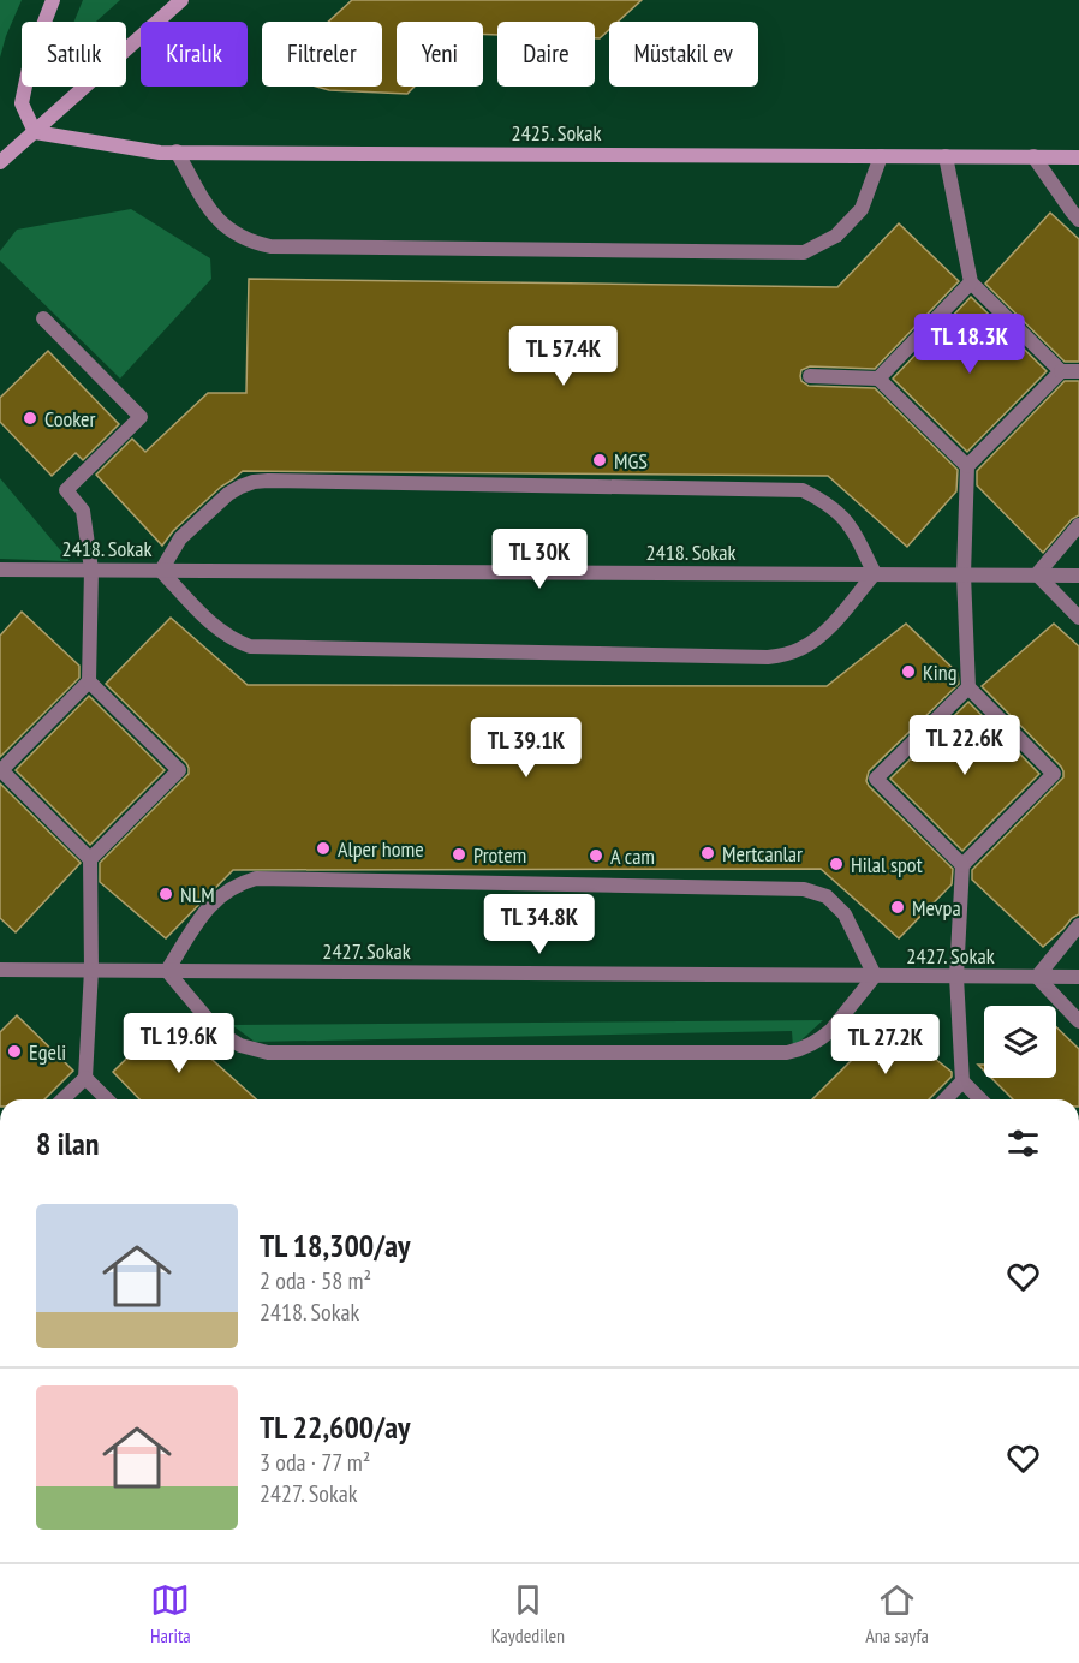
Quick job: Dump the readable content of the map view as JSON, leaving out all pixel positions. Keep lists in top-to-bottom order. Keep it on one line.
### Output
{"streets":{"street":["2425. Sokak","2418. Sokak","2427. Sokak"]},"places":["Cooker","MGS","King","Alper home","Mertcanlar","Protem","A cam","Hilal spot","NLM","Mevpa","Egeli"],"page":{"chip":["Satılık","Kiralık","Filtreler","Yeni","Daire","Müstakil ev"],"price":["TL 18.3K","TL 57.4K","TL 30K","TL 22.6K","TL 39.1K","TL 34.8K","TL 19.6K","TL 27.2K"],"heading":"8 ilan","list":[{"name":"TL 18,300/ay","note":"2 oda · 58 m² · 2418. Sokak"},{"name":"TL 22,600/ay","note":"3 oda · 77 m² · 2427. Sokak"}],"tabs":["Harita","Kaydedilen","Ana sayfa"]}}
